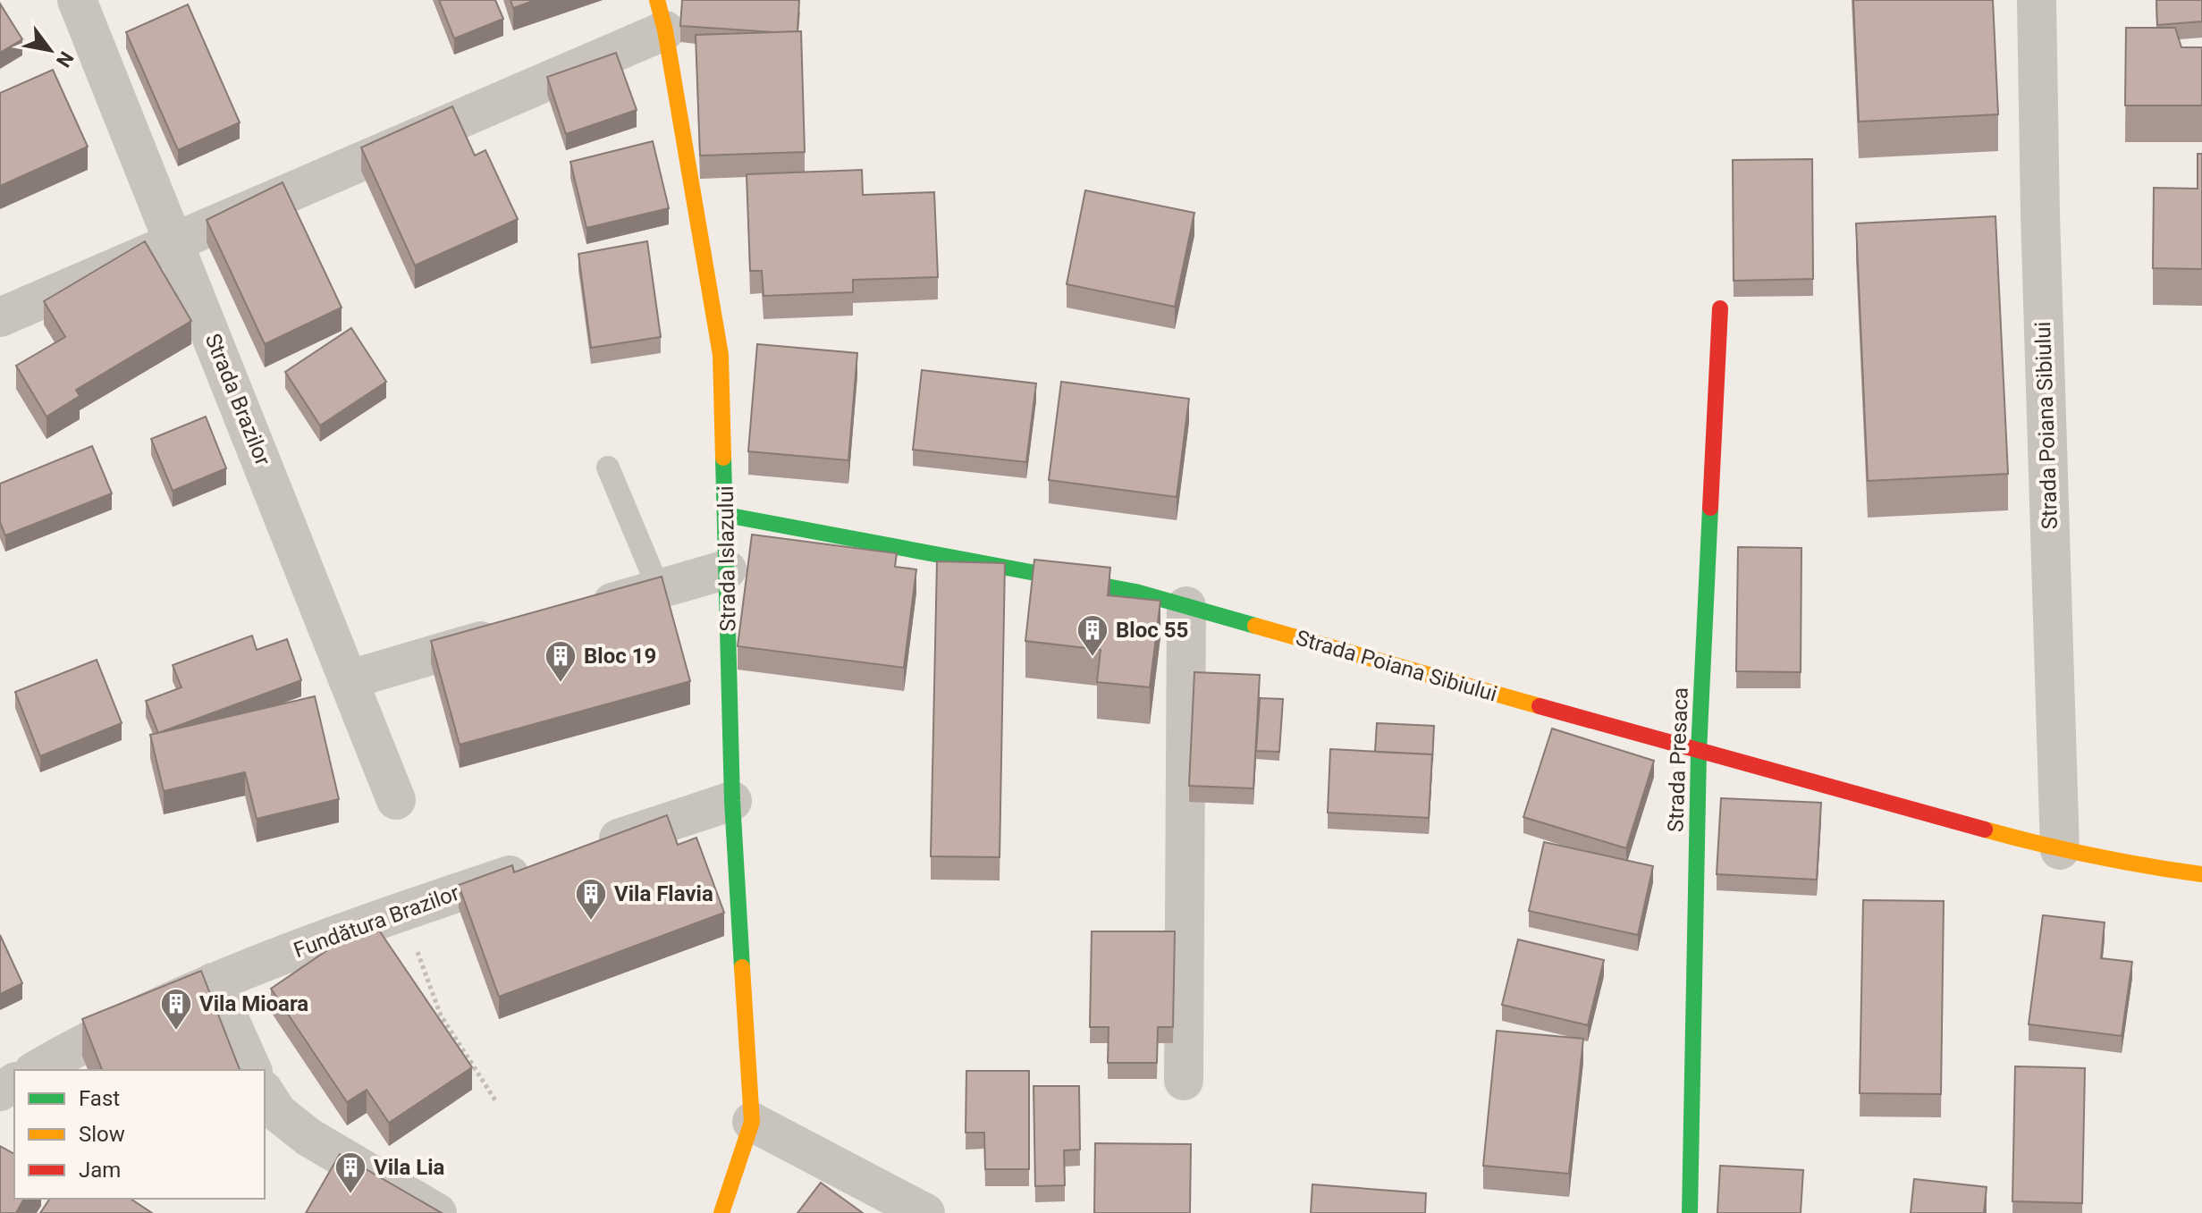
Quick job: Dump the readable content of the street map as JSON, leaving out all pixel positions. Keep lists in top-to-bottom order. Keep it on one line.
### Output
{"streets":{"street":["Strada Brazilor","Strada Poiana Sibiului","Strada Islazului","Strada Presaca","Fundătura Brazilor"]},"crossings":[["Strada Poiana Sibiului","Strada Islazului"],["Strada Poiana Sibiului","Strada Presaca"]],"places":{"building":["Bloc 55","Bloc 19","Vila Flavia","Vila Mioara","Vila Lia"]},"legend":["Fast","Slow","Jam"],"north":"bottom right"}
